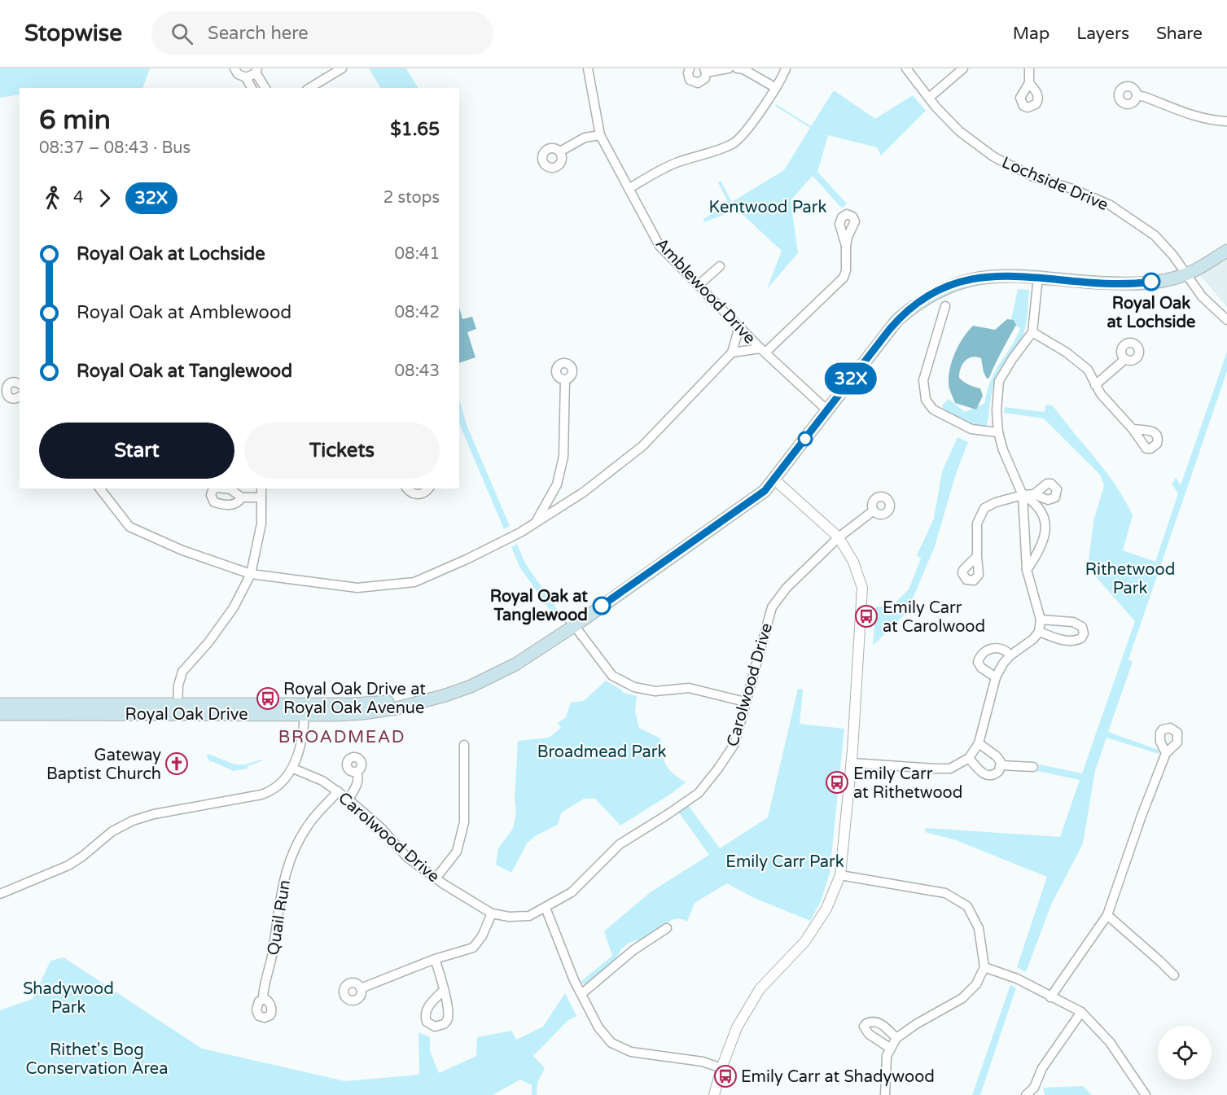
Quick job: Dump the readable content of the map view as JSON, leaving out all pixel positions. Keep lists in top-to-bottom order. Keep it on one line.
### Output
{"streets":{"main road":["Royal Oak Drive"],"street":["Lochside Drive","Amblewood Drive","Carolwood Drive","Quail Run"]},"crossings":[["Lochside Drive","Royal Oak Drive"],["Amblewood Drive","Royal Oak Drive"],["Carolwood Drive","Quail Run"]],"districts":["BROADMEAD"],"parks":["Kentwood Park","Rithetwood Park","Broadmead Park","Emily Carr Park","Shadywood Park","Rithet's Bog Conservation Area"],"places":{"other":["Royal Oak at Lochside","Royal Oak at Tanglewood"],"bus stop":["Emily Carr at Carolwood","Royal Oak Drive at Royal Oak Avenue","Emily Carr at Rithetwood","Emily Carr at Shadywood"],"church":["Gateway Baptist Church"]},"lines":["bus line 32X"],"page":{"header":"Stopwise","search":"Search here","nav":["Map","Layers","Share"],"on_map":"32X","heading":["6 min","08:37 – 08:43 · Bus","$1.65"],"legs":["4","32X","2 stops"],"list":[{"name":"Royal Oak at Lochside","value":"08:41"},{"name":"Royal Oak at Amblewood","value":"08:42"},{"name":"Royal Oak at Tanglewood","value":"08:43"}],"buttons":["Start","Tickets"]}}
